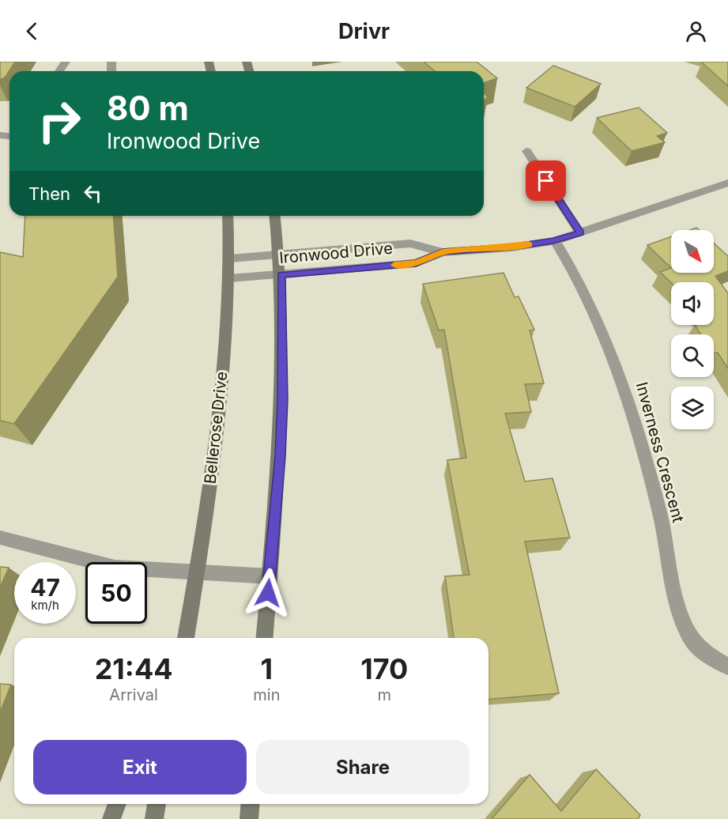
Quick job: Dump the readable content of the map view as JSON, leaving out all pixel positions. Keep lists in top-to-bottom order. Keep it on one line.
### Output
{"streets":{"main road":["Bellerose Drive"],"street":["Ironwood Drive","Inverness Crescent"]},"crossings":[["Ironwood Drive","Bellerose Drive"],["Ironwood Drive","Inverness Crescent"]],"north":"bottom right","page":{"header":"Drivr","turn":["80 m","Ironwood Drive"],"then":"Then","speed":"47 km/h","limit":"50","eta":["21:44","Arrival","1","min","170","m"],"buttons":["Exit","Share"]}}
